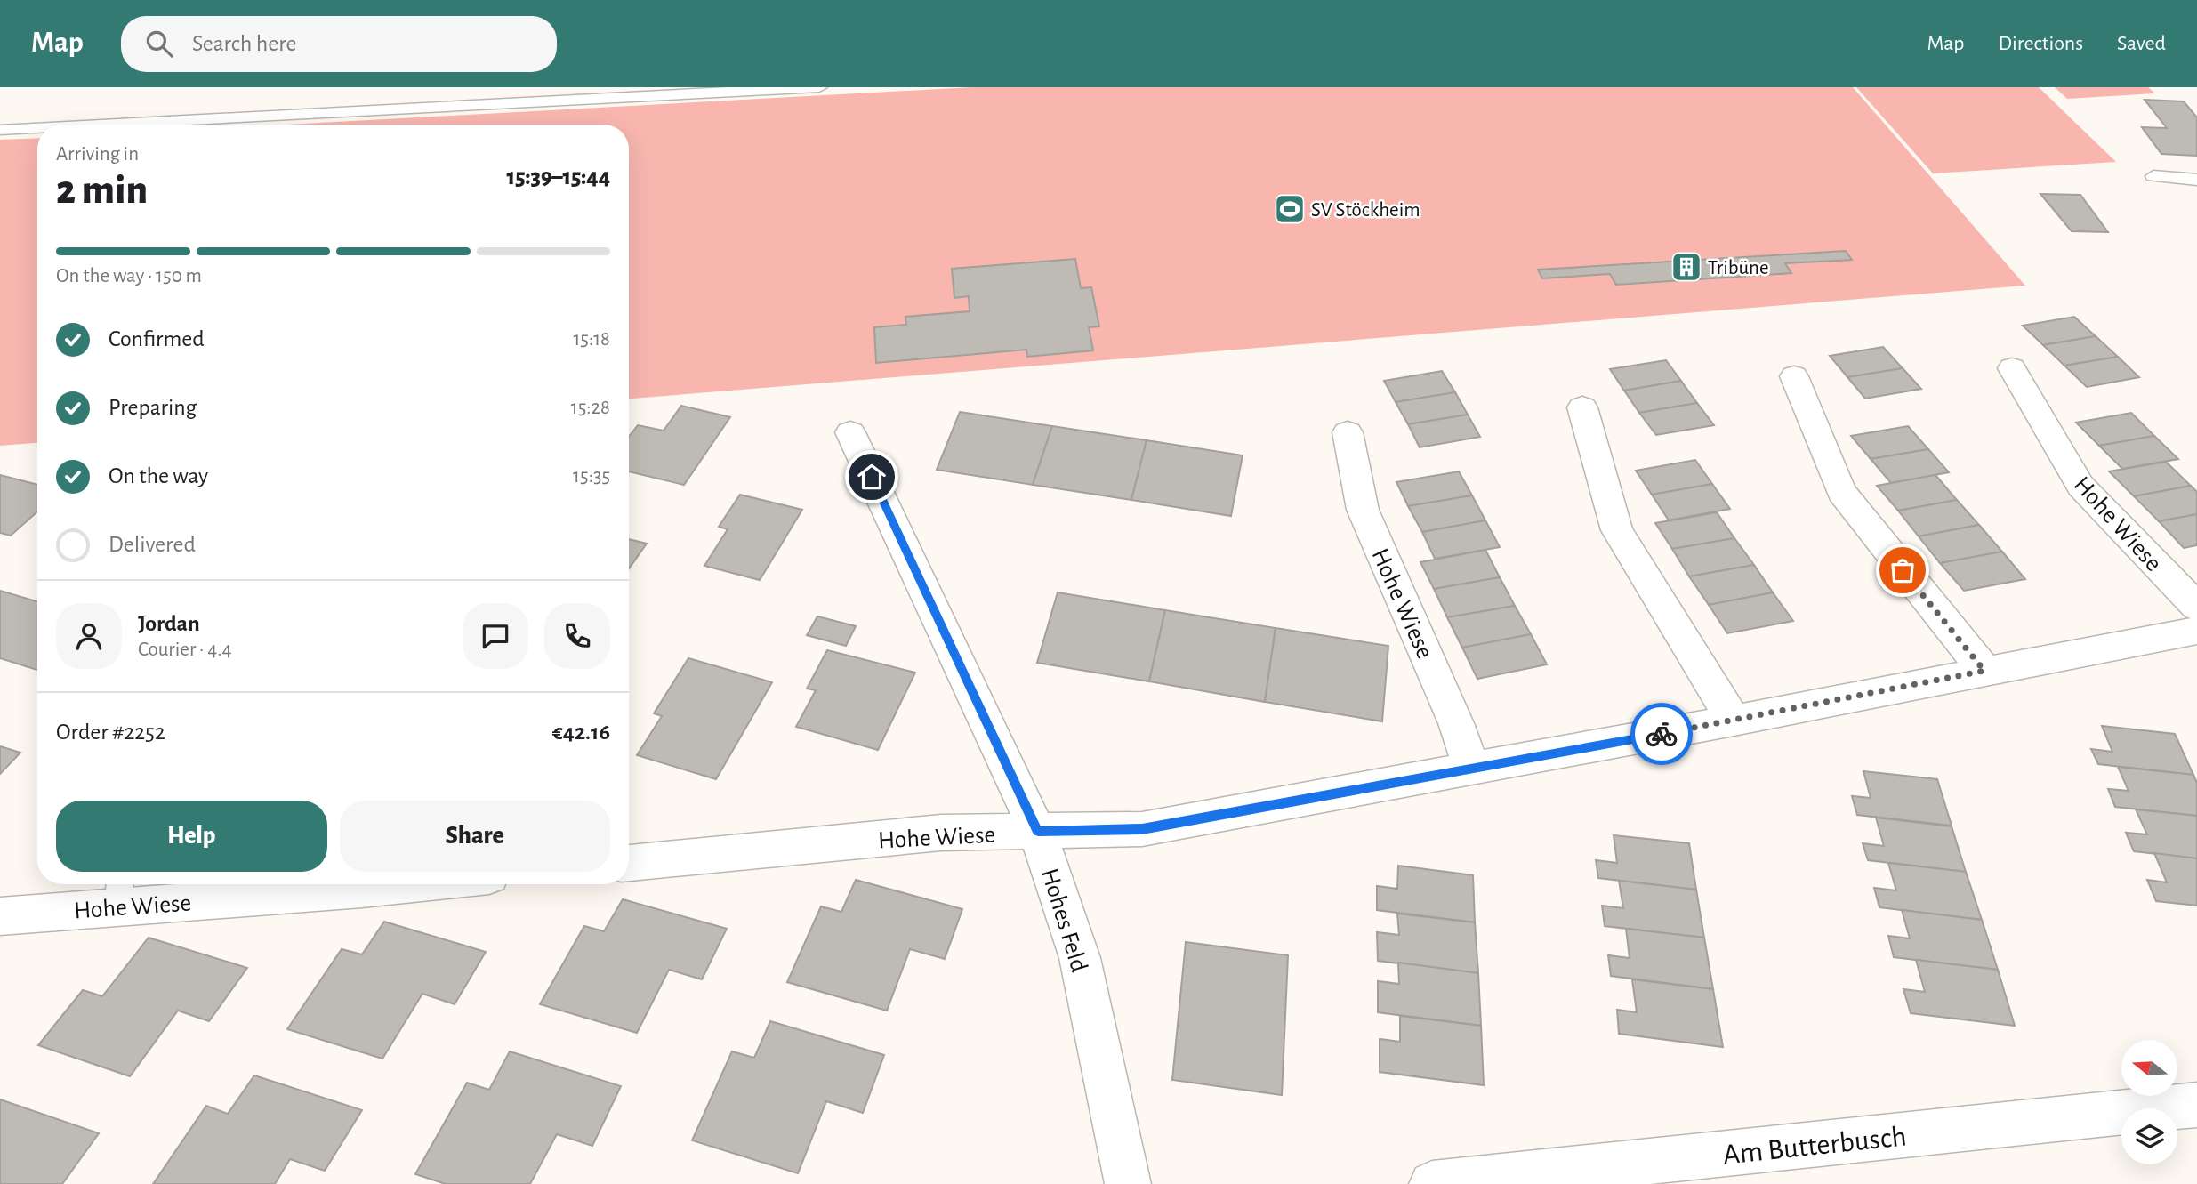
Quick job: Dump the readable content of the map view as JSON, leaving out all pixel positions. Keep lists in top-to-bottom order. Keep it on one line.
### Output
{"streets":{"street":["Hohe Wiese","Hohes Feld","Am Butterbusch"]},"crossings":[["Hohe Wiese","Hohes Feld"]],"places":{"sports":["SV Stöckheim"],"building":["Tribüne"]},"north":"left","page":{"header":"Map","search":"Search here","nav":["Map","Directions","Saved"],"heading":["2 min","Arriving in","15:39–15:44"],"panel":["Jordan","Courier · 4.4","Order #2252","€42.16"],"bar":"On the way · 150 m","list":[["Confirmed","15:18"],["Preparing","15:28"],["On the way","15:35"],"Delivered"],"buttons":["Help","Share"]}}
